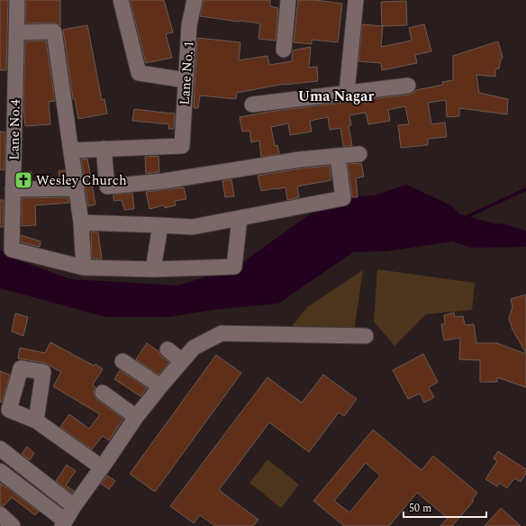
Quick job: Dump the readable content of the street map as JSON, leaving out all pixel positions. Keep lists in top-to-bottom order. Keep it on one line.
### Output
{"streets":{"street":["Lane No. 1","Lane No.4"]},"districts":["Uma Nagar"],"places":{"church":["Wesley Church"]},"scale_bar":"50 m"}
